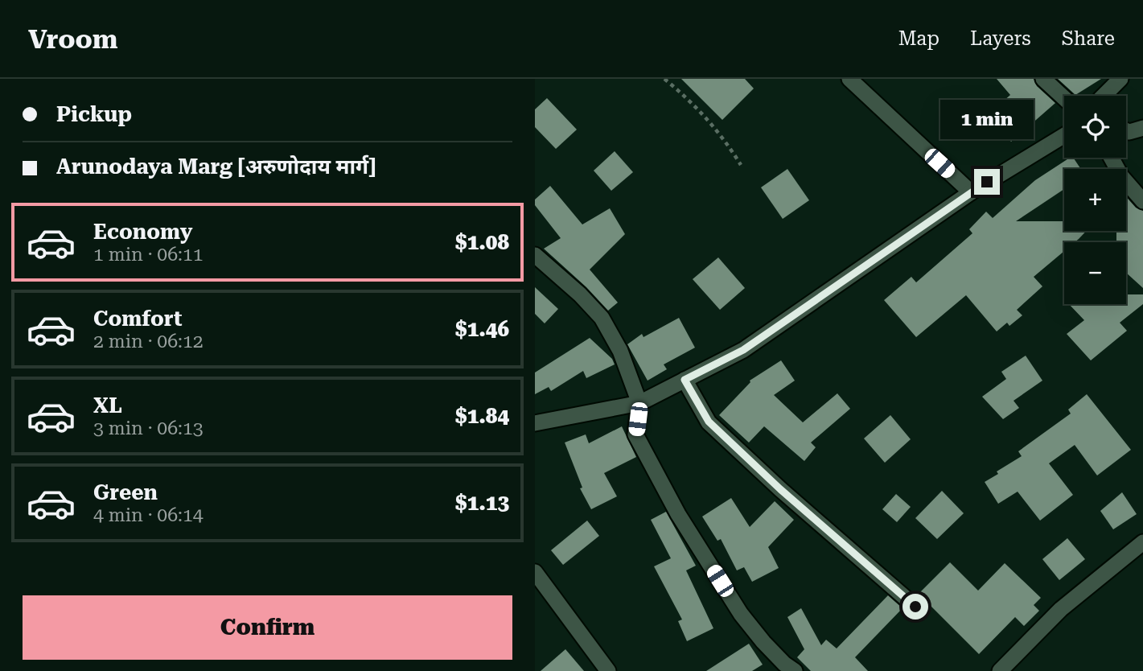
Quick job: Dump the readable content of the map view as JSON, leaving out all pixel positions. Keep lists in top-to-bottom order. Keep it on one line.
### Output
{"page":{"header":"Vroom","nav":["Map","Layers","Share"],"banner":["Pickup","Arunodaya Marg [अरुणोदा‍य मार्ग]"],"map_buttons":["+","−"],"bubble":"1 min","list":[{"name":"Economy","note":"1 min · 06:11","value":"$1.08"},{"name":"Comfort","note":"2 min · 06:12","value":"$1.46"},{"name":"XL","note":"3 min · 06:13","value":"$1.84"},{"name":"Green","note":"4 min · 06:14","value":"$1.13"}],"buttons":"Confirm"}}
